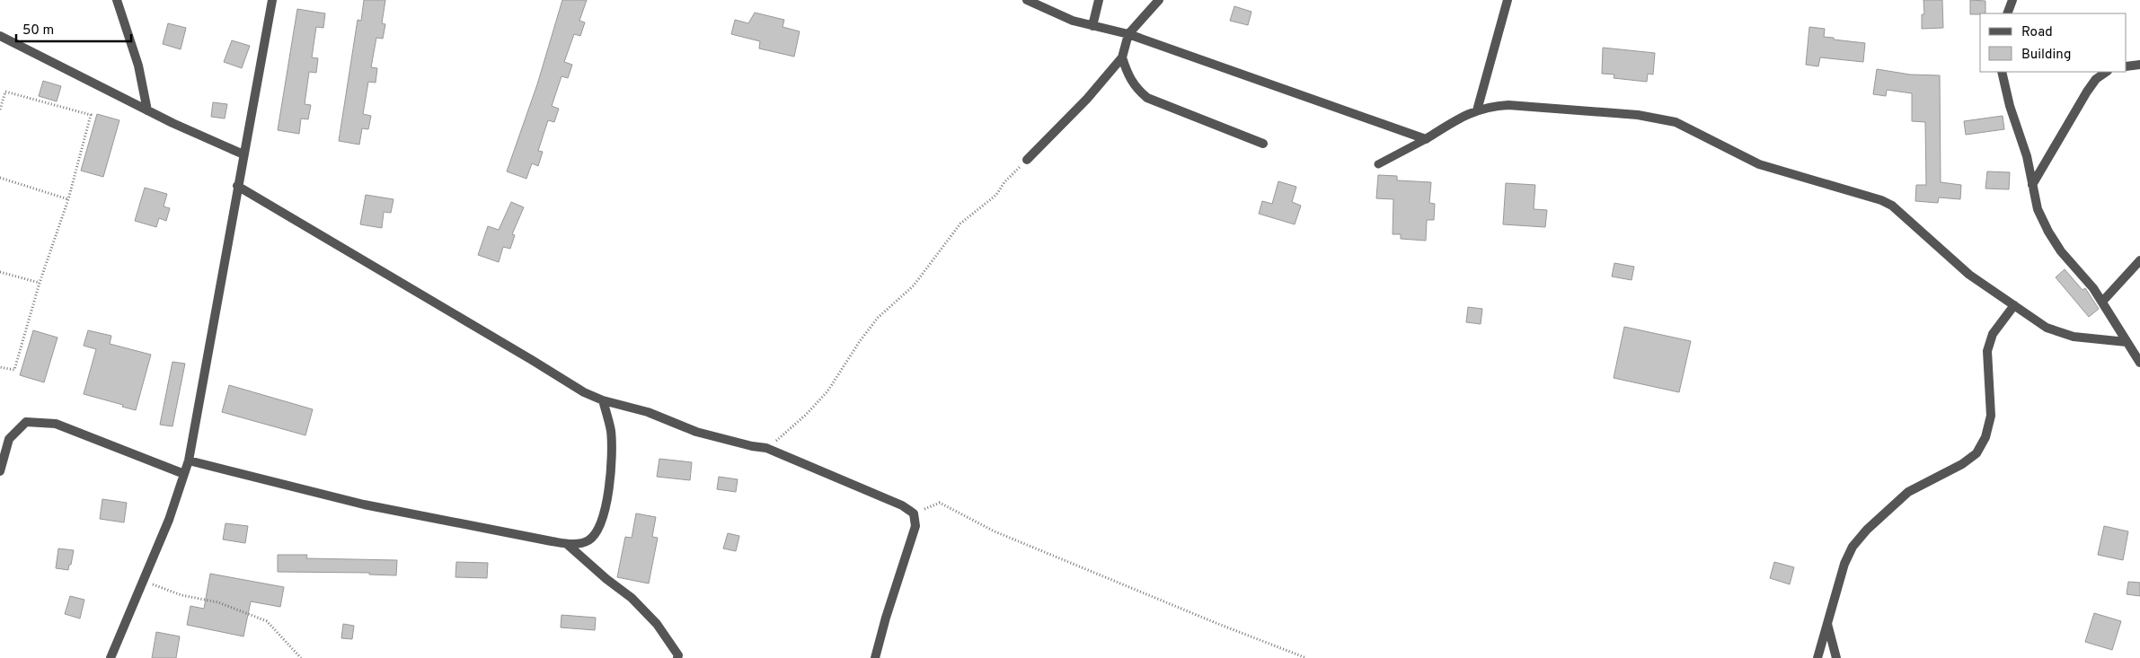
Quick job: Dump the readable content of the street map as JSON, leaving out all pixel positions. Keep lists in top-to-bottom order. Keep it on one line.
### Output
{"legend":["Road","Building"],"scale_bar":"50 m"}
